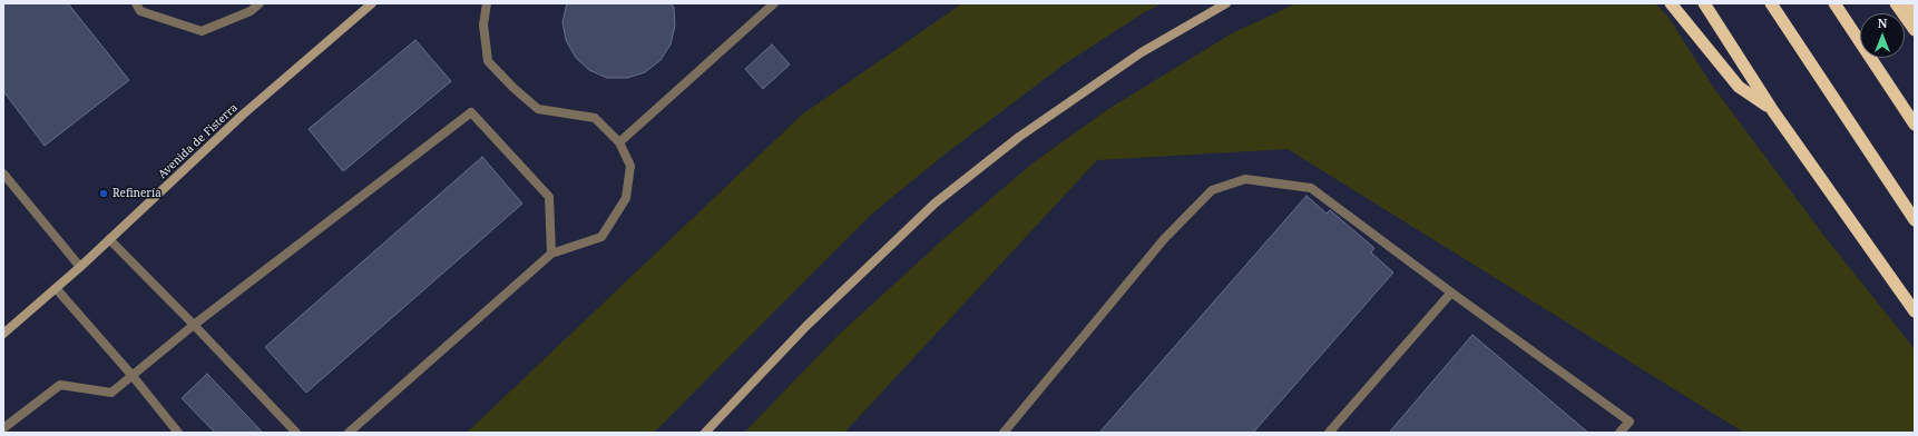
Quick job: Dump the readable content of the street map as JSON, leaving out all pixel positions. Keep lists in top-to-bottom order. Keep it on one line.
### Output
{"streets":{"main road":["Avenida de Fisterra"]},"places":["Refinería"],"north":"top"}
